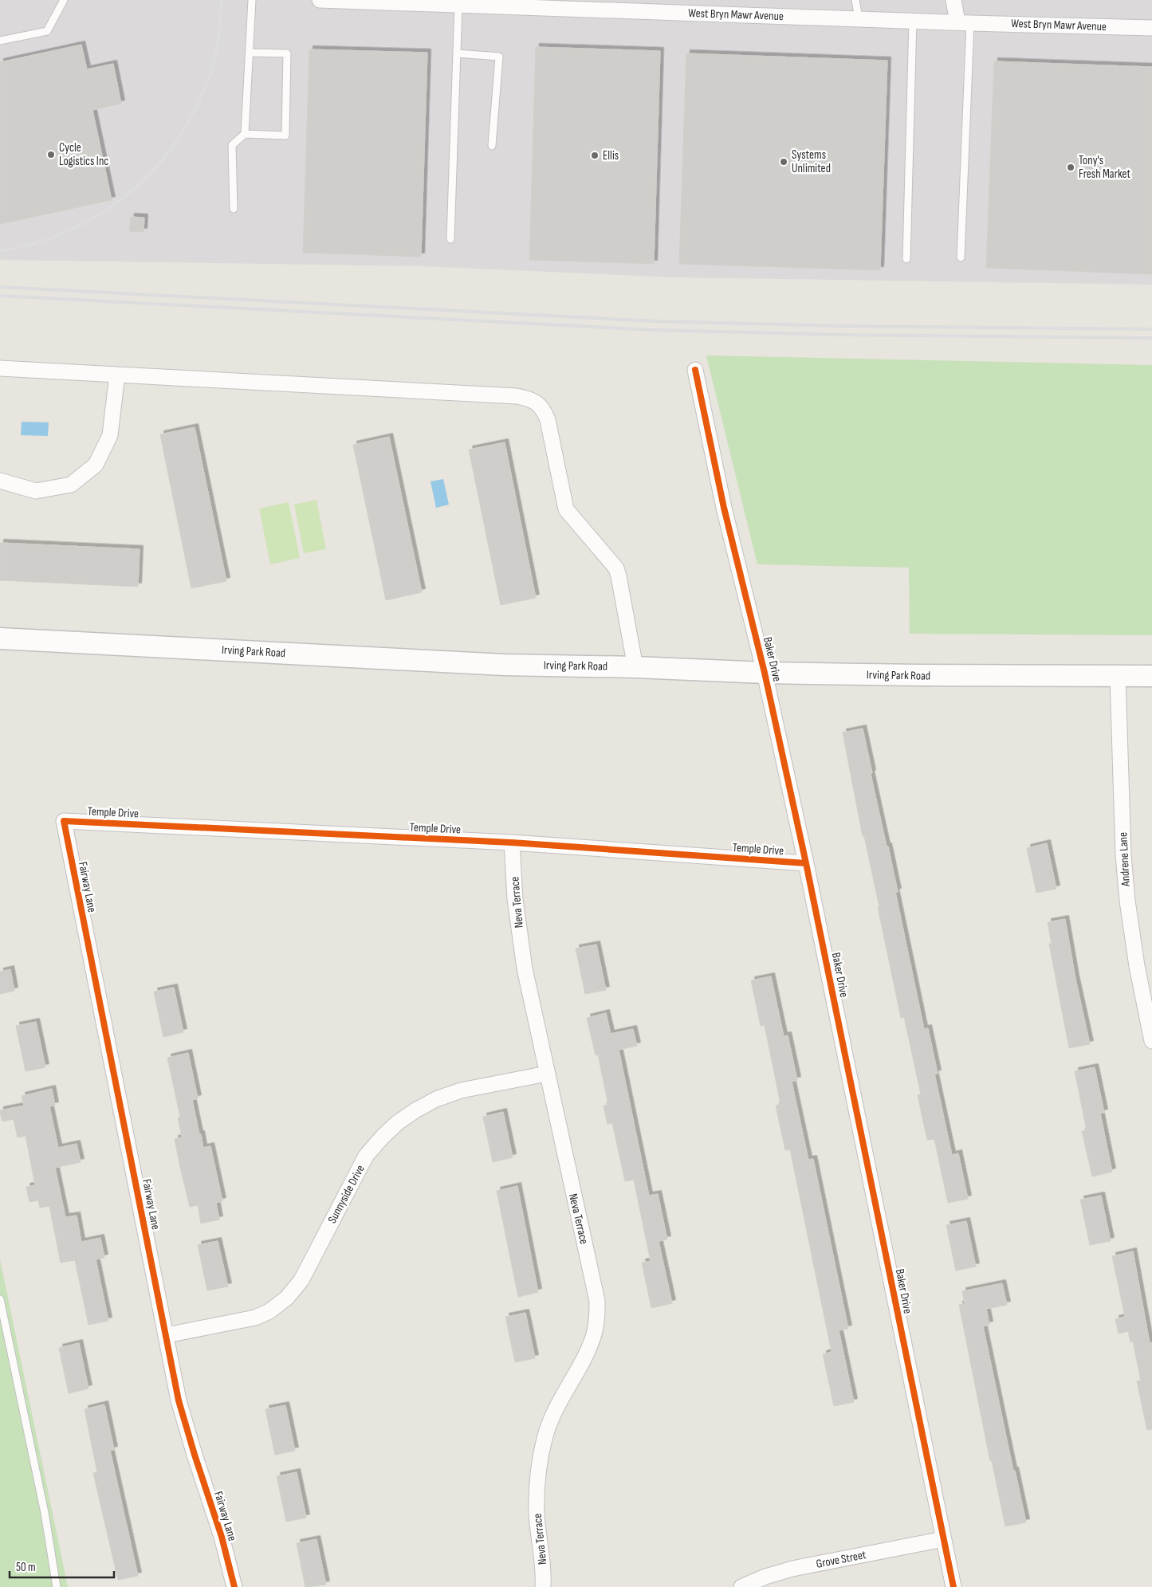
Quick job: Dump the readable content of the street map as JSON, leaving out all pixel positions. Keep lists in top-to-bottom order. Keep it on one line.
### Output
{"streets":{"main road":["Irving Park Road"],"street":["West Bryn Mawr Avenue","Baker Drive","Temple Drive","Andrene Lane","Fairway Lane","Neva Terrace","Sunnyside Drive","Grove Street"]},"crossings":[["Irving Park Road","Baker Drive"],["Irving Park Road","Andrene Lane"],["Baker Drive","Temple Drive"],["Baker Drive","Grove Street"],["Temple Drive","Fairway Lane"],["Temple Drive","Neva Terrace"],["Fairway Lane","Sunnyside Drive"],["Neva Terrace","Sunnyside Drive"]],"places":["Cycle Logistics Inc","Ellis","Systems Unlimited","Tony's Fresh Market"],"scale_bar":"50 m"}
